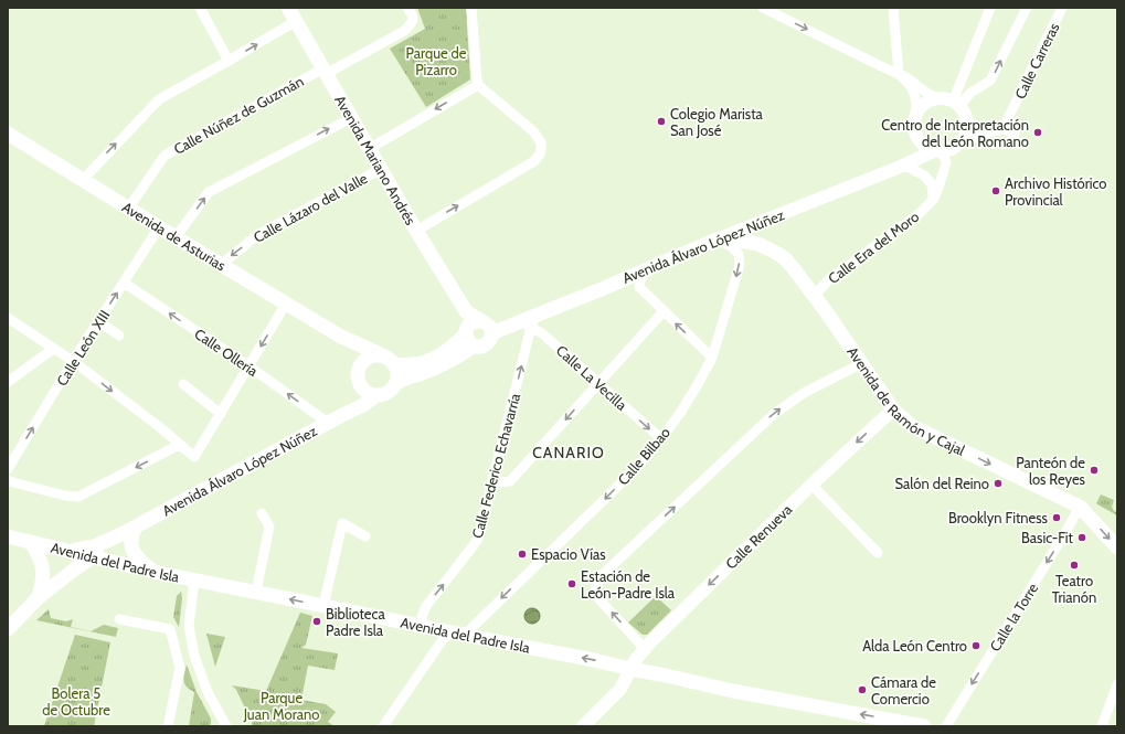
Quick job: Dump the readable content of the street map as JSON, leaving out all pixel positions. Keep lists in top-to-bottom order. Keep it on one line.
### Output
{"streets":{"main road":["Avenida Mariano Andrés","Avenida de Asturias","Avenida Álvaro López Núñez","Avenida de Ramón y Cajal","Avenida del Padre Isla"],"street":["Calle Carreras","Calle Núñez de Guzmán","Calle Lázaro del Valle","Calle Era del Moro","Calle León XIII","Calle Ollería","Calle La Vecilla","Calle Bilbao","Calle Federico Echavarría","Calle Renueva","Calle la Torre"]},"crossings":[["Calle Núñez de Guzmán","Avenida Mariano Andrés"],["Calle Núñez de Guzmán","Avenida de Asturias"],["Avenida Mariano Andrés","Calle Lázaro del Valle"],["Avenida Mariano Andrés","Avenida Álvaro López Núñez"],["Calle Lázaro del Valle","Avenida de Asturias"],["Avenida de Asturias","Avenida Álvaro López Núñez"],["Avenida de Asturias","Calle León XIII"],["Avenida Álvaro López Núñez","Calle Era del Moro"],["Avenida Álvaro López Núñez","Calle Ollería"],["Avenida Álvaro López Núñez","Calle La Vecilla"],["Avenida Álvaro López Núñez","Avenida de Ramón y Cajal"],["Avenida Álvaro López Núñez","Calle Bilbao"],["Avenida Álvaro López Núñez","Calle Federico Echavarría"],["Avenida Álvaro López Núñez","Avenida del Padre Isla"],["Calle Era del Moro","Avenida de Ramón y Cajal"],["Calle León XIII","Calle Ollería"],["Calle La Vecilla","Calle Bilbao"],["Calle La Vecilla","Calle Federico Echavarría"],["Avenida de Ramón y Cajal","Calle Bilbao"],["Avenida de Ramón y Cajal","Calle Renueva"],["Avenida de Ramón y Cajal","Calle la Torre"],["Calle Bilbao","Avenida del Padre Isla"],["Calle Federico Echavarría","Avenida del Padre Isla"],["Calle Renueva","Avenida del Padre Isla"]],"one_way":["Calle Ollería","Calle La Vecilla","Avenida de Ramón y Cajal","Calle Federico Echavarría","Calle Renueva","Avenida del Padre Isla","Calle la Torre"],"districts":["CANARIO"],"parks":["Parque de Pizarro","Bolera 5 de Octubre","Parque Juan Morano"],"places":["Colegio Marista San José","Centro de Interpretación del León Romano","Archivo Histórico Provincial","Panteón de los Reyes","Salón del Reino","Brooklyn Fitness","Basic-Fit","Espacio Vías","Teatro Trianón","Estación de León-Padre Isla","Biblioteca Padre Isla","Alda León Centro","Cámara de Comercio"]}
